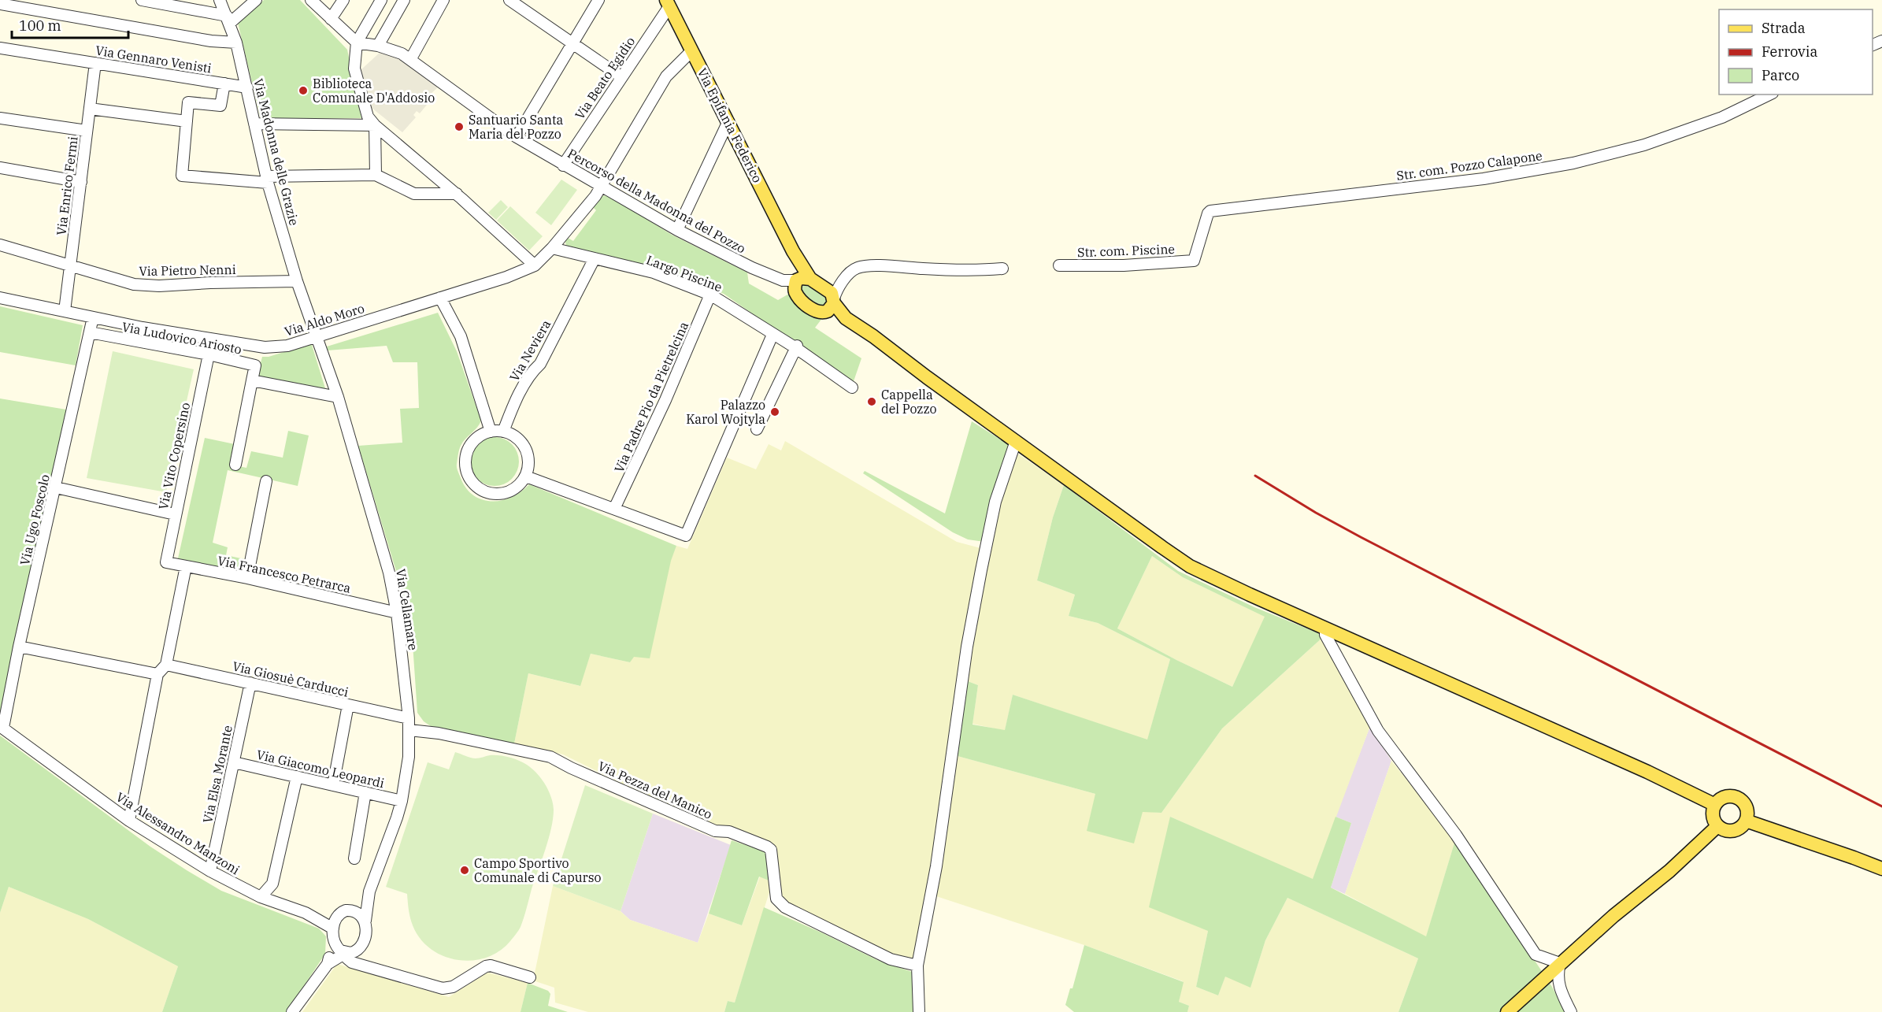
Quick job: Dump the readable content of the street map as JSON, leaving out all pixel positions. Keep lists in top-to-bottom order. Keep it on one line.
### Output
{"streets":{"main road":["Via Epifania Federico"],"street":["Via Gennaro Venisti","Via Beato Egidio","Via Madonna delle Grazie","Str. com. Pozzo Calapone","Via Enrico Fermi","Percorso della Madonna del Pozzo","Str. com. Piscine","Via Pietro Nenni","Largo Piscine","Via Aldo Moro","Via Ludovico Ariosto","Via Neviera","Via Padre Pio da Pietrelcina","Via Vito Copersino","Via Ugo Foscolo","Via Francesco Petrarca","Via Cellamare","Via Giosuè Carducci","Via Giacomo Leopardi","Via Elsa Morante","Via Pezza del Manico","Via Alessandro Manzoni"]},"crossings":[["Via Gennaro Venisti","Via Madonna delle Grazie"],["Via Gennaro Venisti","Via Enrico Fermi"],["Via Beato Egidio","Via Epifania Federico"],["Via Beato Egidio","Percorso della Madonna del Pozzo"],["Via Epifania Federico","Percorso della Madonna del Pozzo"],["Via Epifania Federico","Via Aldo Moro"],["Via Madonna delle Grazie","Via Pietro Nenni"],["Via Madonna delle Grazie","Via Aldo Moro"],["Via Madonna delle Grazie","Via Cellamare"],["Str. com. Pozzo Calapone","Str. com. Piscine"],["Via Enrico Fermi","Via Pietro Nenni"],["Via Enrico Fermi","Via Aldo Moro"],["Percorso della Madonna del Pozzo","Via Aldo Moro"],["Largo Piscine","Via Aldo Moro"],["Largo Piscine","Via Neviera"],["Largo Piscine","Via Padre Pio da Pietrelcina"],["Via Aldo Moro","Via Ugo Foscolo"],["Via Aldo Moro","Via Cellamare"],["Via Ludovico Ariosto","Via Vito Copersino"],["Via Ludovico Ariosto","Via Ugo Foscolo"],["Via Vito Copersino","Via Francesco Petrarca"],["Via Ugo Foscolo","Via Alessandro Manzoni"],["Via Francesco Petrarca","Via Cellamare"],["Via Cellamare","Via Giosuè Carducci"],["Via Cellamare","Via Giacomo Leopardi"],["Via Cellamare","Via Pezza del Manico"],["Via Cellamare","Via Alessandro Manzoni"],["Via Giosuè Carducci","Via Elsa Morante"],["Via Giacomo Leopardi","Via Elsa Morante"],["Via Elsa Morante","Via Alessandro Manzoni"]],"places":["Biblioteca Comunale D'Addosio","Santuario Santa Maria del Pozzo","Cappella del Pozzo","Palazzo Karol Wojtyla","Campo Sportivo Comunale di Capurso"],"legend":["Strada","Ferrovia","Parco"],"scale_bar":"100 m"}
